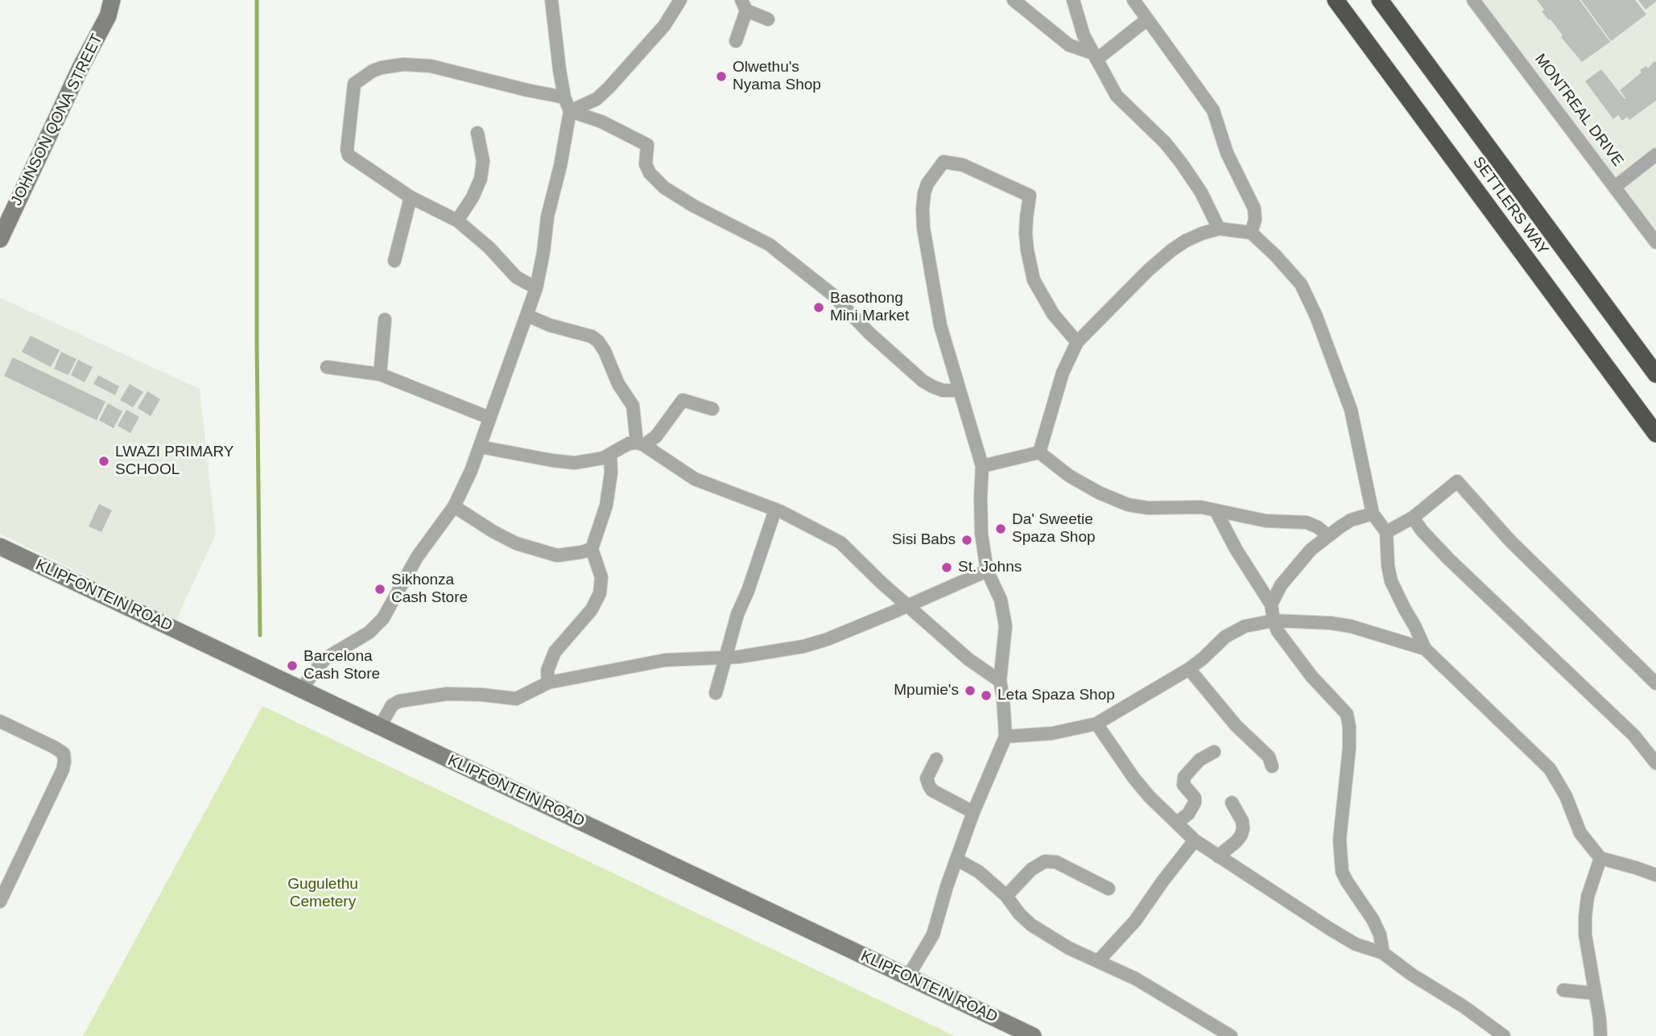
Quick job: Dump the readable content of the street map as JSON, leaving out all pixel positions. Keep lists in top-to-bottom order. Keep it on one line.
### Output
{"streets":{"highway":["SETTLERS WAY"],"main road":["JOHNSON QONA STREET","KLIPFONTEIN ROAD"],"street":["MONTREAL DRIVE"]},"parks":["Gugulethu Cemetery"],"places":["Olwethu's Nyama Shop","Basothong Mini Market","LWAZI PRIMARY SCHOOL","Da' Sweetie Spaza Shop","Sisi Babs","St. Johns","Sikhonza Cash Store","Barcelona Cash Store","Mpumie's","Leta Spaza Shop"]}
